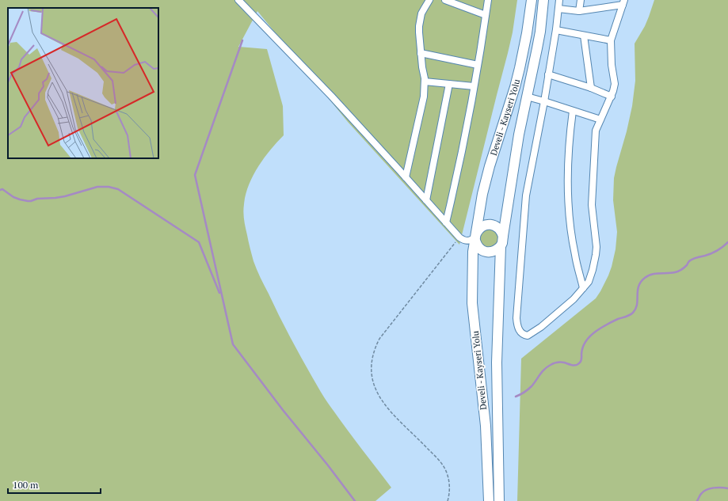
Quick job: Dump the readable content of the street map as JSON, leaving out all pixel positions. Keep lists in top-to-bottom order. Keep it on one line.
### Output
{"streets":{"highway":["Develi - Kayseri Yolu"]},"scale_bar":"100 m"}
